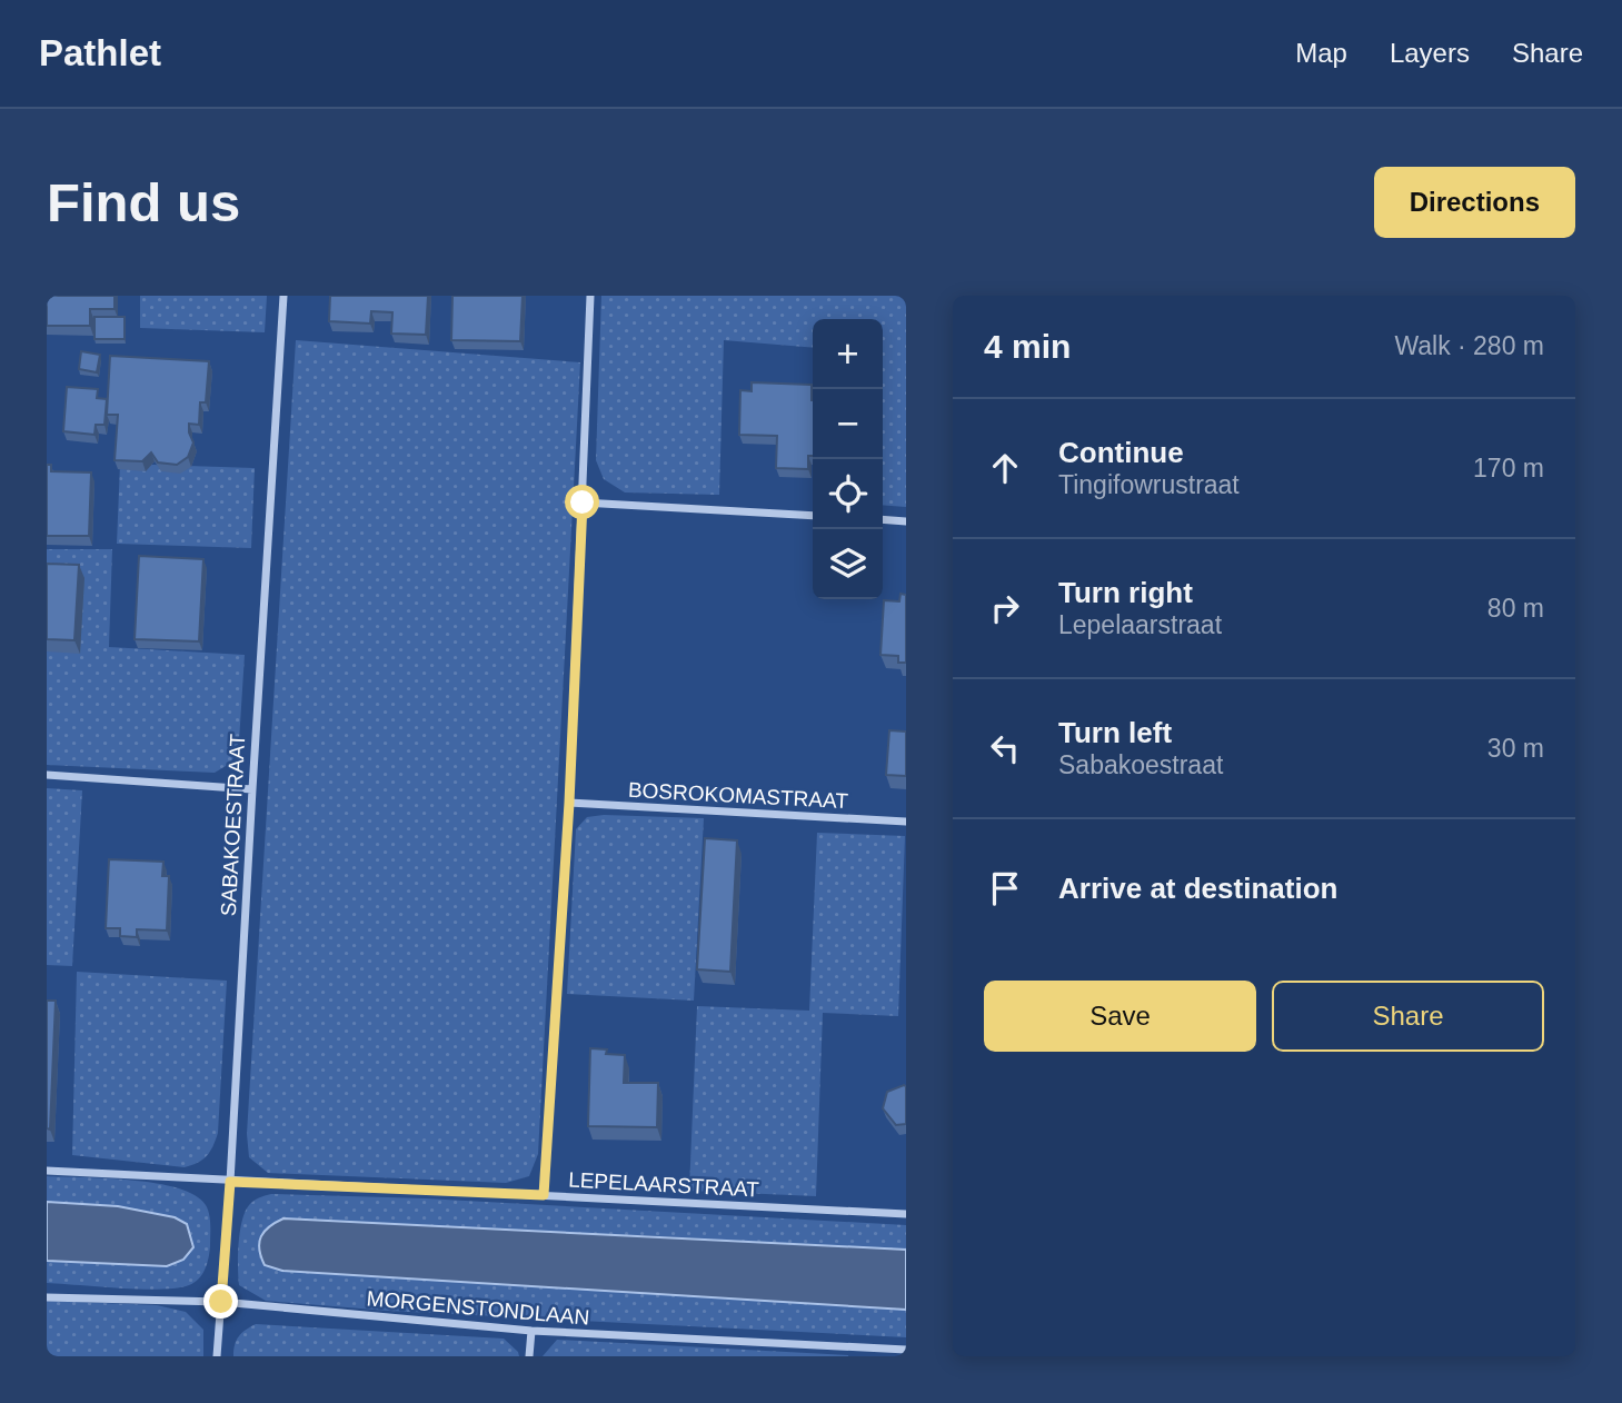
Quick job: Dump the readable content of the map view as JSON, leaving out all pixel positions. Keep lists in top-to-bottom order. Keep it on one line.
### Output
{"streets":{"street":["BOSROKOMASTRAAT","SABAKOESTRAAT","LEPELAARSTRAAT","MORGENSTONDLAAN"]},"crossings":[["SABAKOESTRAAT","LEPELAARSTRAAT"],["SABAKOESTRAAT","MORGENSTONDLAAN"]],"page":{"header":"Pathlet","nav":["Map","Layers","Share"],"buttons":["Directions",["Save","Share"]],"title":"Find us","heading":["4 min","Walk · 280 m"],"map_buttons":["+","−"],"list":[["Continue","Tingifowrustraat","170 m"],["Turn right","Lepelaarstraat","80 m"],["Turn left","Sabakoestraat","30 m"],"Arrive at destination"]}}
